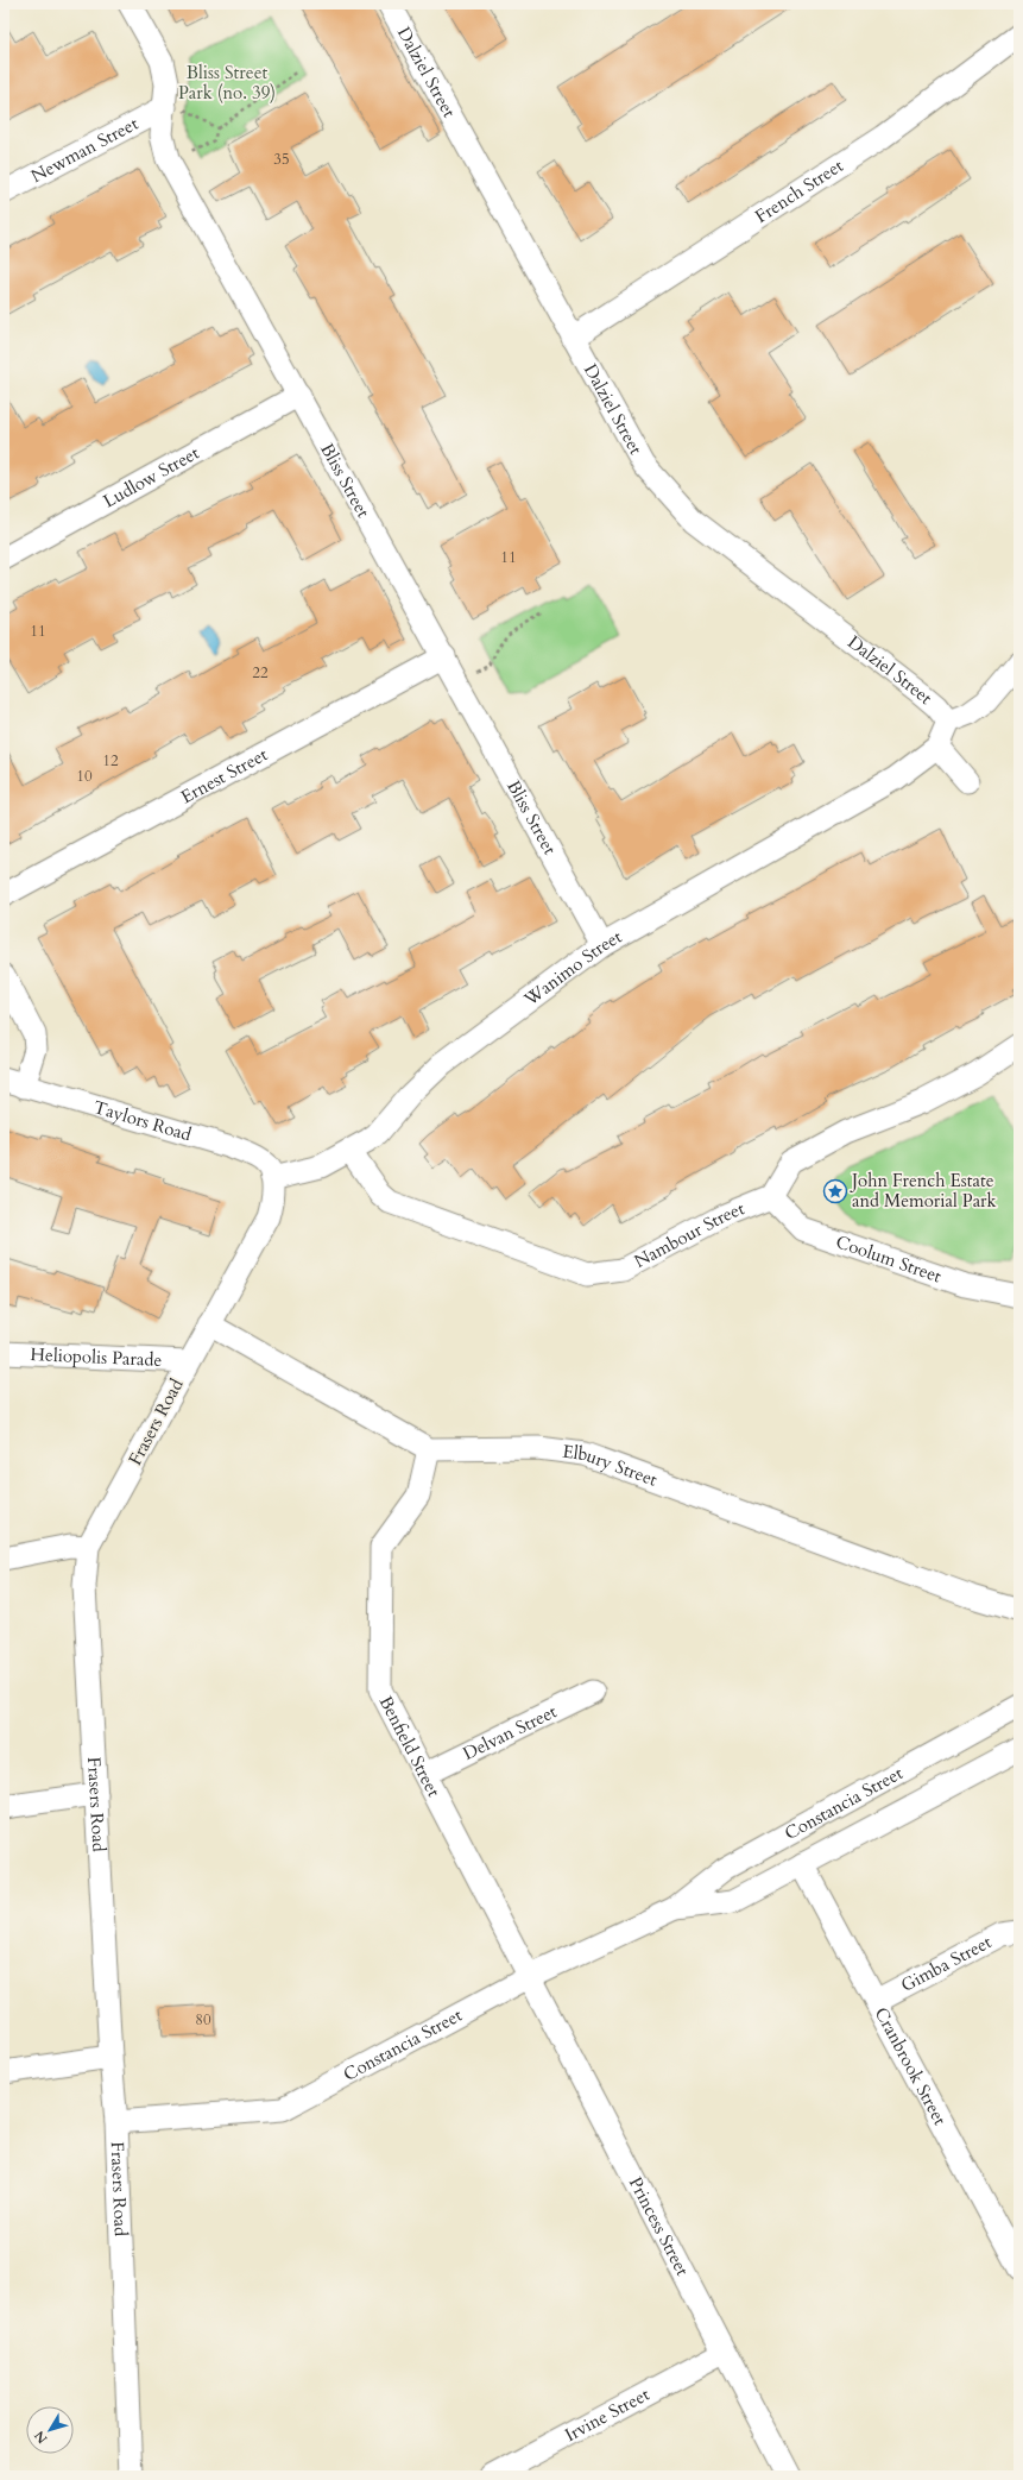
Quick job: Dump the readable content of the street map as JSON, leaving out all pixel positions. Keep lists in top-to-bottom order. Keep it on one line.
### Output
{"streets":{"street":["Dalziel Street","Newman Street","French Street","Ludlow Street","Bliss Street","Ernest Street","Wanimo Street","Taylors Road","Nambour Street","Coolum Street","Heliopolis Parade","Frasers Road","Elbury Street","Delvan Street","Benfield Street","Constancia Street","Gimba Street","Cranbrook Street","Princess Street","Irvine Street"]},"crossings":[["Dalziel Street","French Street"],["Newman Street","Bliss Street"],["Ludlow Street","Bliss Street"],["Bliss Street","Ernest Street"],["Bliss Street","Wanimo Street"],["Wanimo Street","Taylors Road"],["Wanimo Street","Nambour Street"],["Wanimo Street","Frasers Road"],["Taylors Road","Frasers Road"],["Nambour Street","Coolum Street"],["Heliopolis Parade","Frasers Road"],["Frasers Road","Constancia Street"],["Elbury Street","Benfield Street"],["Delvan Street","Benfield Street"],["Benfield Street","Constancia Street"],["Benfield Street","Princess Street"],["Constancia Street","Cranbrook Street"],["Constancia Street","Princess Street"],["Gimba Street","Cranbrook Street"],["Princess Street","Irvine Street"]],"parks":["Bliss Street Park (no. 39)"],"places":{"place":["John French Estate and Memorial Park"]},"house_numbers":["35","11","11","22","12","10","80"],"north":"bottom left"}
